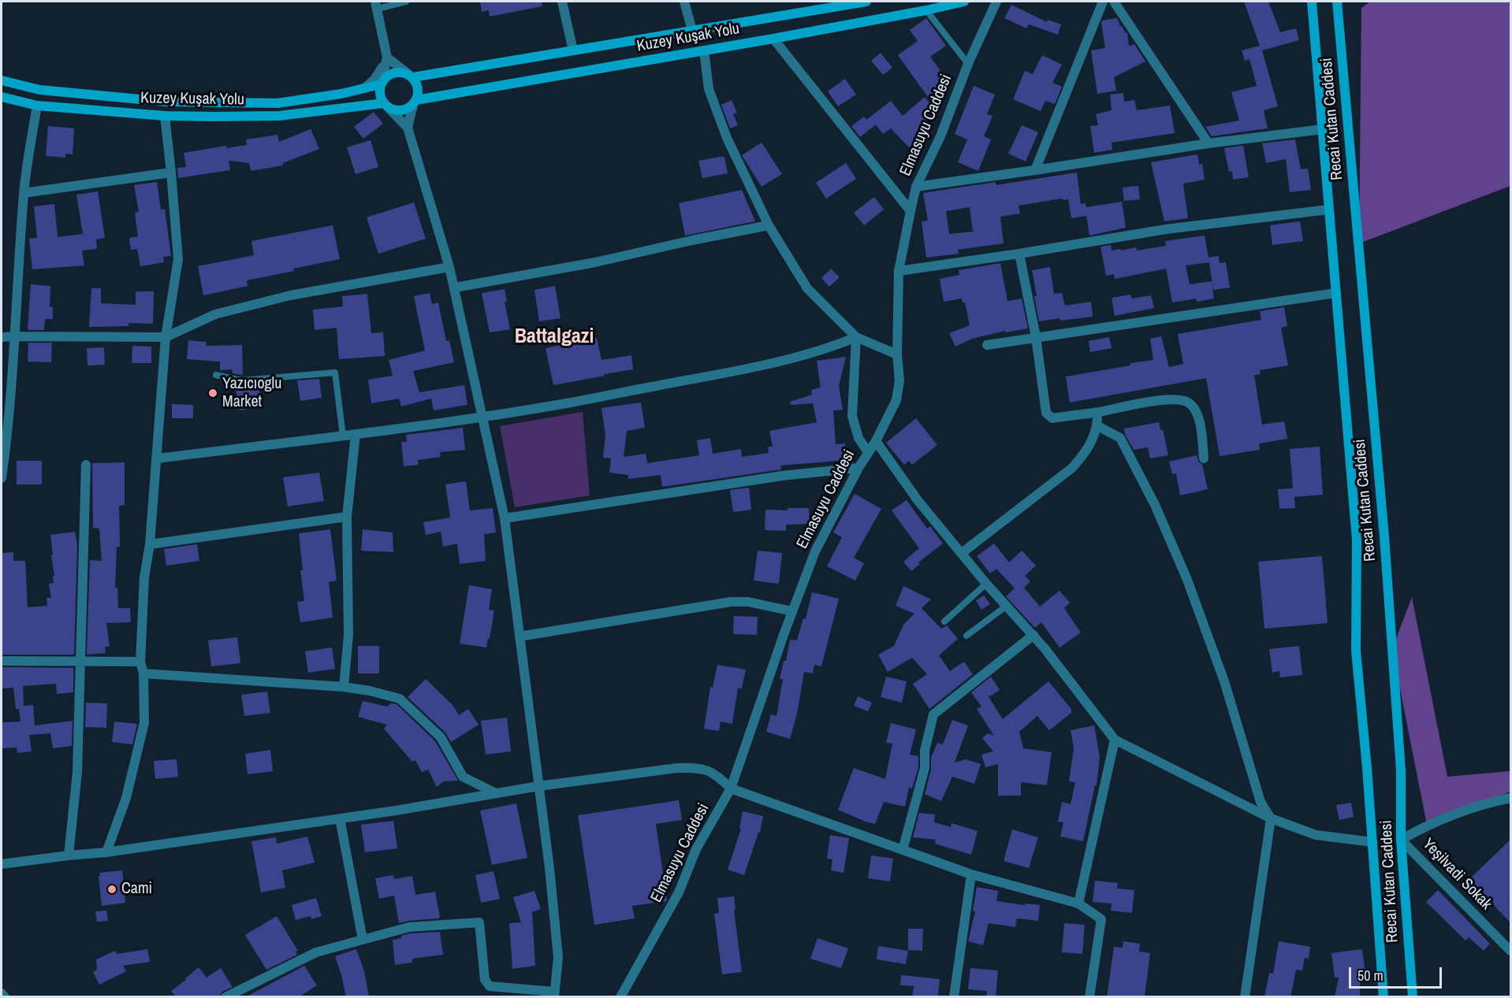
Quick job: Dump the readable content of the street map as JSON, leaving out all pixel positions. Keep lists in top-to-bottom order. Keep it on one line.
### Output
{"streets":{"main road":["Kuzey Kuşak Yolu","Recai Kutan Caddesi"],"street":["Elmasuyu Caddesi","Yeşilvadi Sokak"]},"crossings":[["Recai Kutan Caddesi","Yeşilvadi Sokak"]],"districts":["Battalgazi"],"places":["Yazıcıoglu Market","Cami"],"scale_bar":"50 m"}
